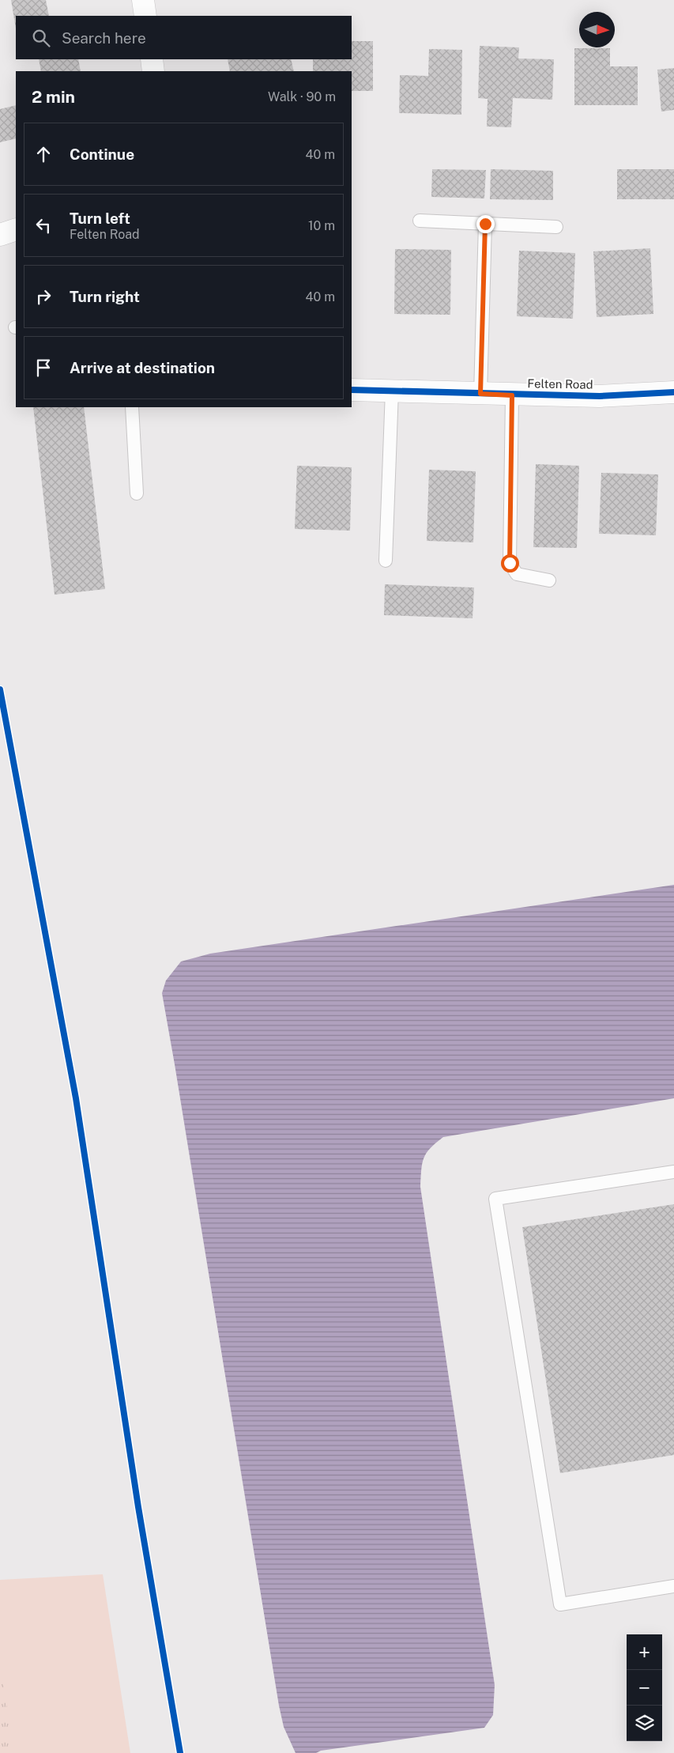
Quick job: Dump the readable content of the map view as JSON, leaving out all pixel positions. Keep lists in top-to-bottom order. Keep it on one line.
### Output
{"streets":{"street":["Felten Road"]},"north":"right","page":{"search":"Search here","heading":["2 min","Walk · 90 m"],"list":[["Continue","40 m"],["Turn left","Felten Road","10 m"],["Turn right","40 m"],"Arrive at destination"],"map_buttons":["+","−"]}}
